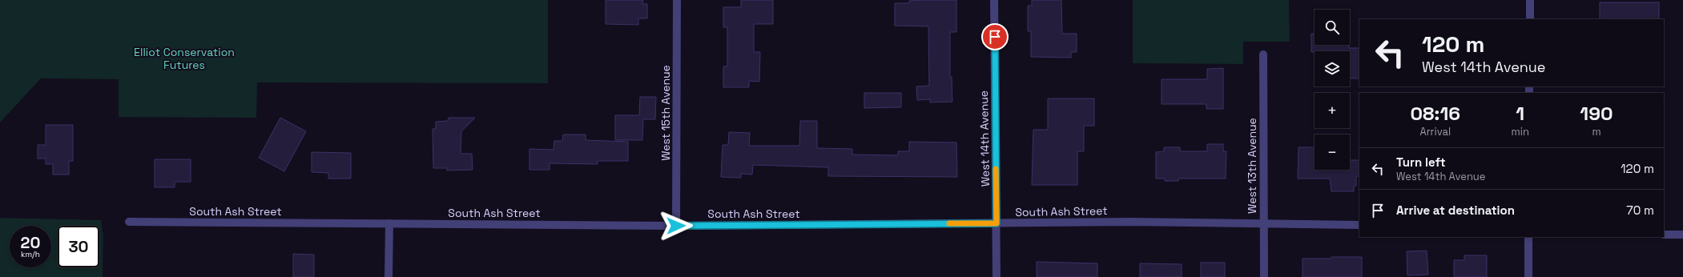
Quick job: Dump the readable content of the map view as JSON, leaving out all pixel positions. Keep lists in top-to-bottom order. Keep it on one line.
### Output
{"streets":{"street":["West 15th Avenue","West 14th Avenue","West 13th Avenue","South Ash Street"]},"crossings":[["West 15th Avenue","South Ash Street"],["West 14th Avenue","South Ash Street"],["West 13th Avenue","South Ash Street"]],"parks":["Elliot Conservation Futures"],"page":{"map_buttons":["+","−"],"turn":["120 m","West 14th Avenue"],"eta":["08:16","Arrival","1","min","190","m"],"list":[{"name":"Turn left","note":"West 14th Avenue","value":"120 m"},{"name":"Arrive at destination","value":"70 m"}],"speed":"20 km/h","limit":"30"}}
